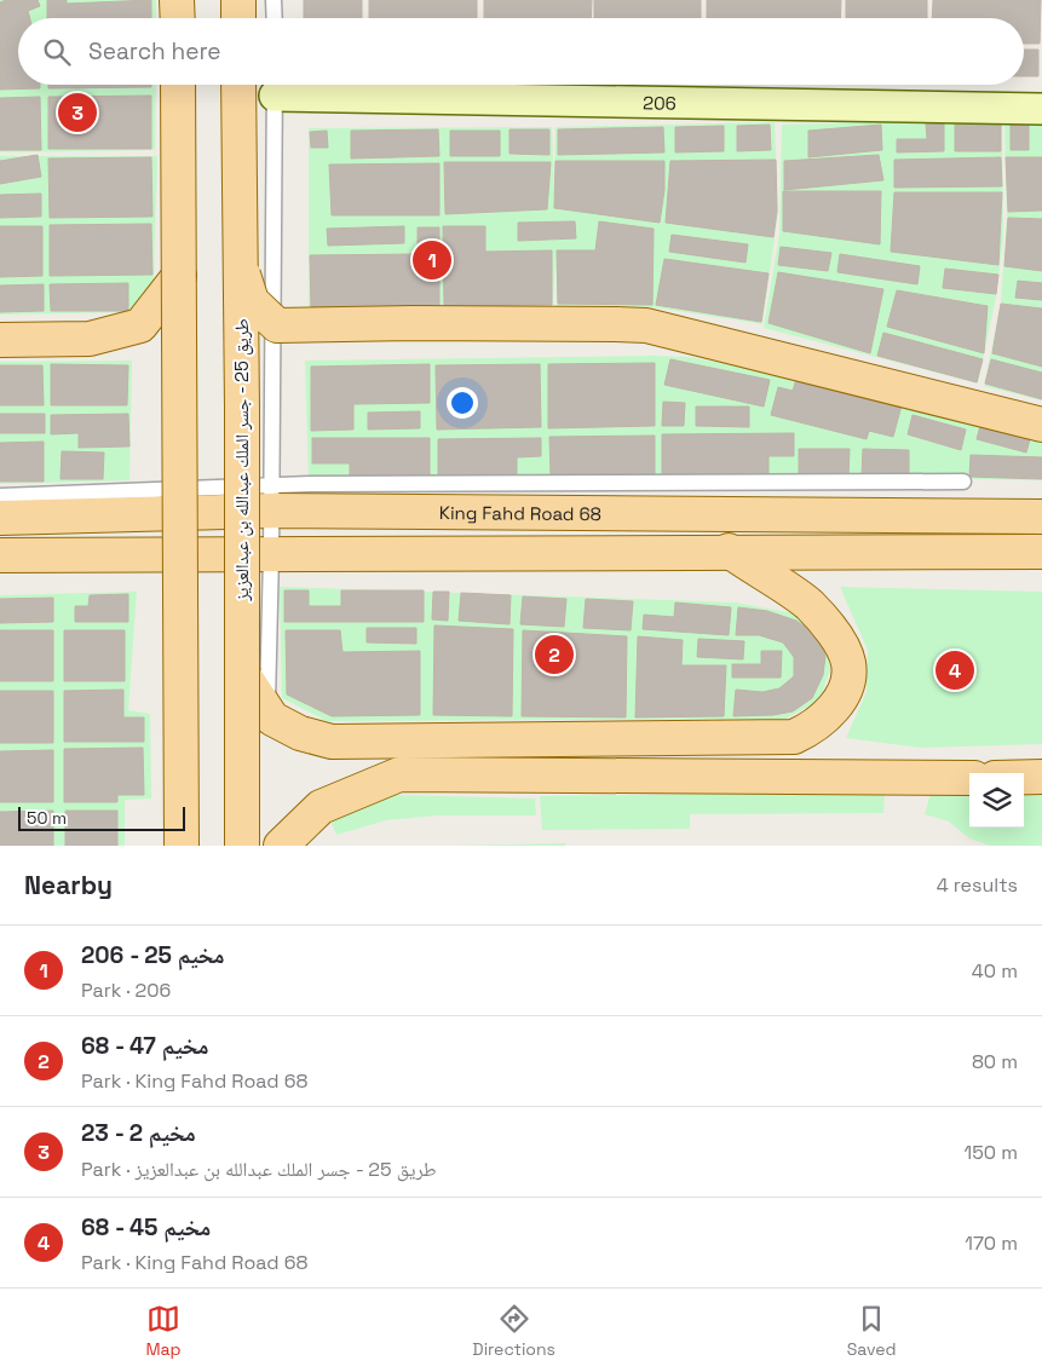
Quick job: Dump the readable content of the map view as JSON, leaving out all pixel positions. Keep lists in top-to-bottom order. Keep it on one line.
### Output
{"streets":{"main road":["206","طريق 25 - جسر الملك عبدالله بن عبدالعزيز","King Fahd Road 68"]},"scale_bar":"50 m","page":{"search":"Search here","pins":["3","1","2","4"],"scale":"50 m","heading":["Nearby","4 results"],"list":[{"mark":"1","name":"مخيم 25 - 206","note":"Park · 206","value":"40 m"},{"mark":"2","name":"مخيم 47 - 68","note":"Park · King Fahd Road 68","value":"80 m"},{"mark":"3","name":"مخيم 2 - 23","note":"Park · طريق 25 - جسر الملك عبدالله بن عبدالعزيز","value":"150 m"},{"mark":"4","name":"مخيم 45 - 68","note":"Park · King Fahd Road 68","value":"170 m"}],"nav":["Map","Directions","Saved"]}}
